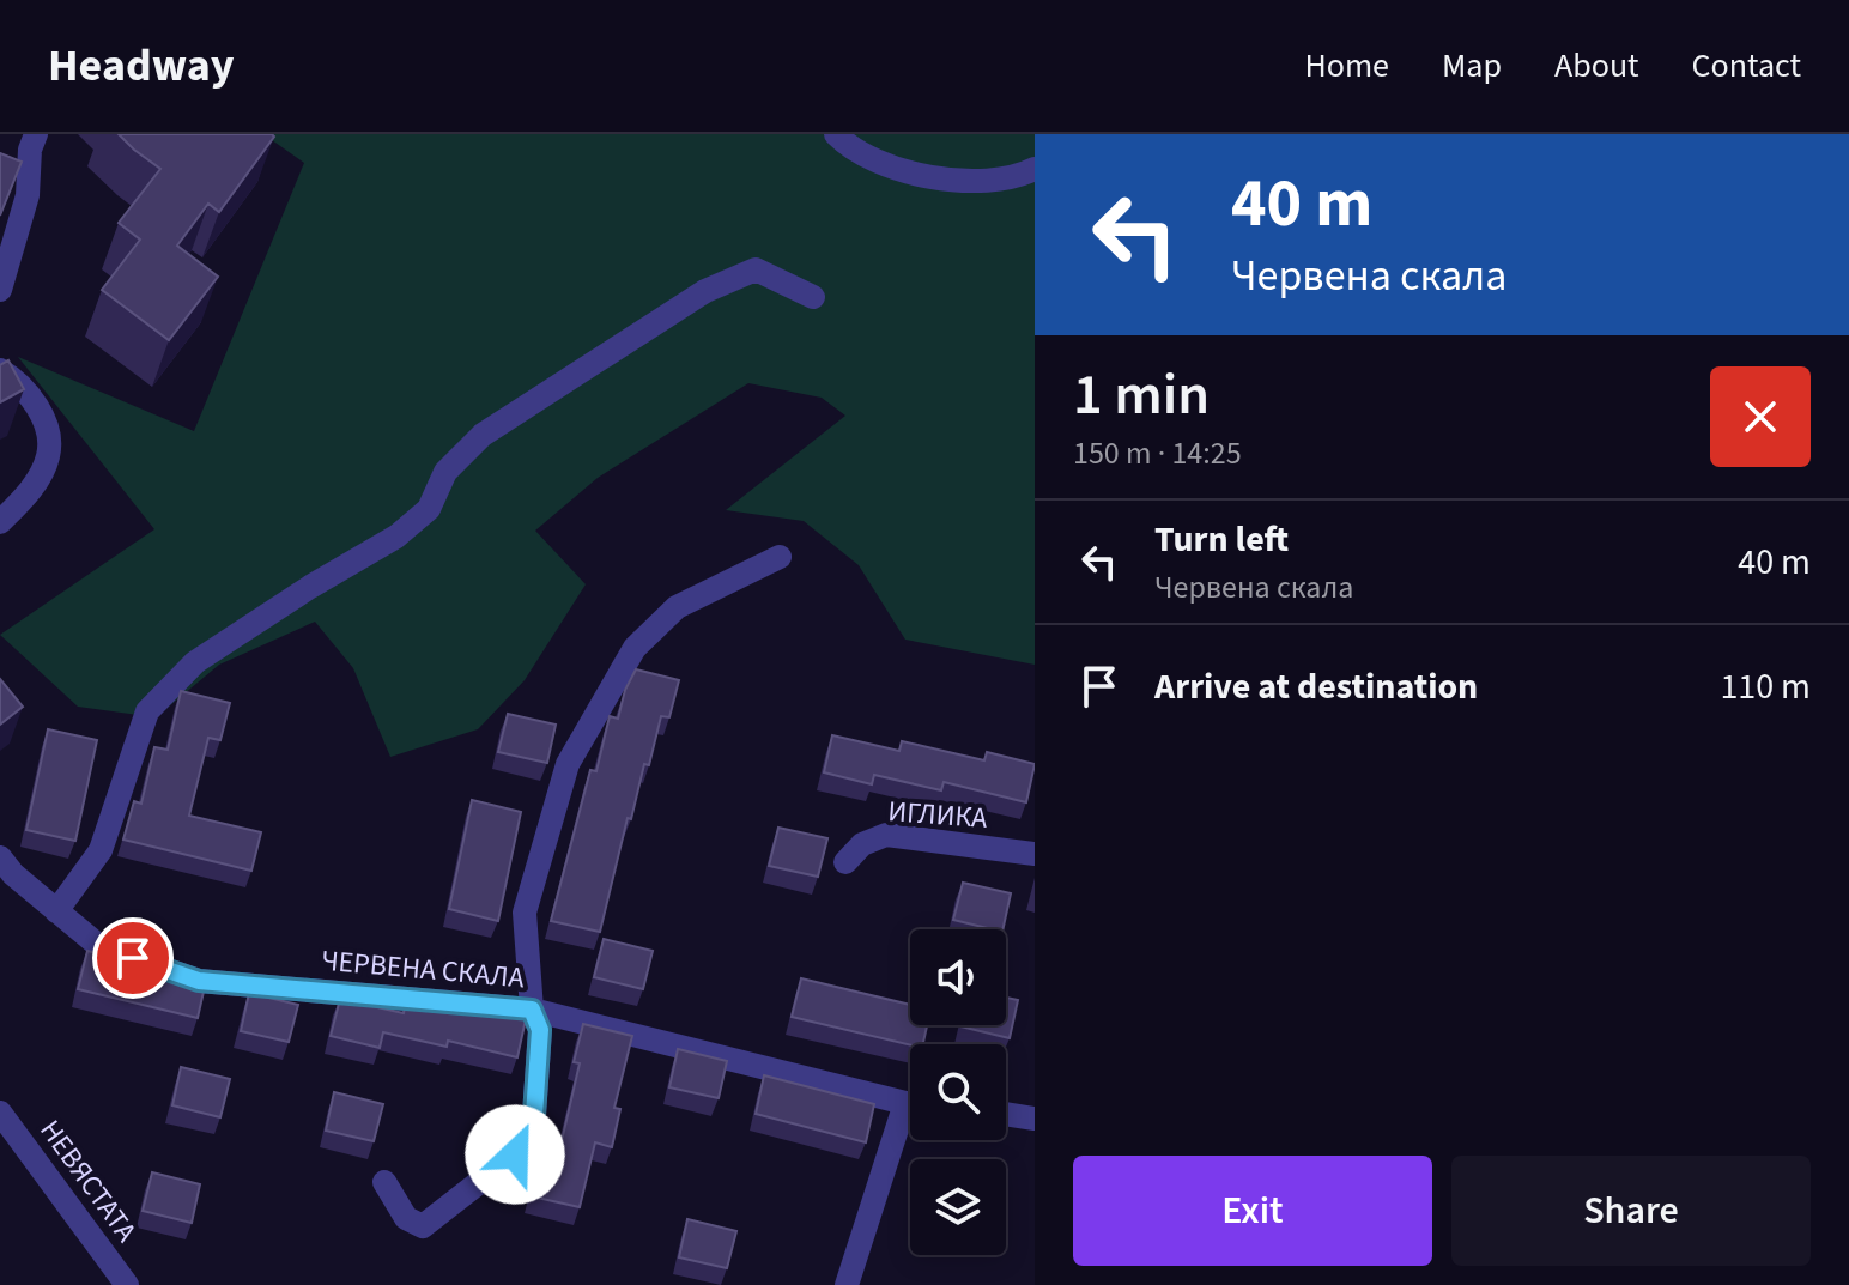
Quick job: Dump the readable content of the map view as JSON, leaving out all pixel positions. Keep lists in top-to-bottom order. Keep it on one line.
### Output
{"streets":{"street":["ИГЛИКА","ЧЕРВЕНА СКАЛА","НЕВЯСТАТА"]},"page":{"header":"Headway","nav":["Home","Map","About","Contact"],"turn":["40 m","Червена скала"],"heading":["1 min","150 m · 14:25"],"list":[{"name":"Turn left","note":"Червена скала","value":"40 m"},{"name":"Arrive at destination","value":"110 m"}],"buttons":["Exit","Share"]}}
